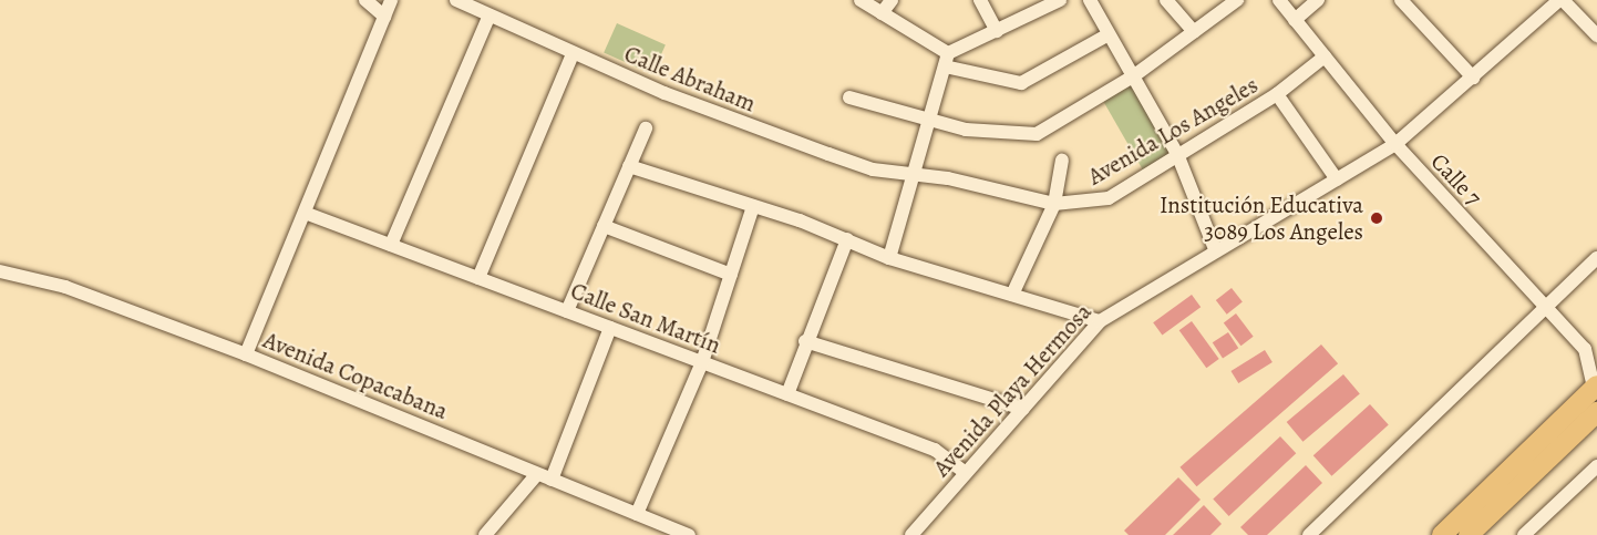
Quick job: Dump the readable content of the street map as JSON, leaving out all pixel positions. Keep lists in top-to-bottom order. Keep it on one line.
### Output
{"streets":{"street":["Calle Abraham","Avenida Los Angeles","Calle 7","Calle San Martín","Avenida Copacabana","Avenida Playa Hermosa"]},"crossings":[["Calle Abraham","Avenida Los Angeles"],["Avenida Los Angeles","Calle 7"],["Calle 7","Avenida Playa Hermosa"],["Calle San Martín","Avenida Playa Hermosa"]],"places":["Institución Educativa 3089 Los Angeles"]}
